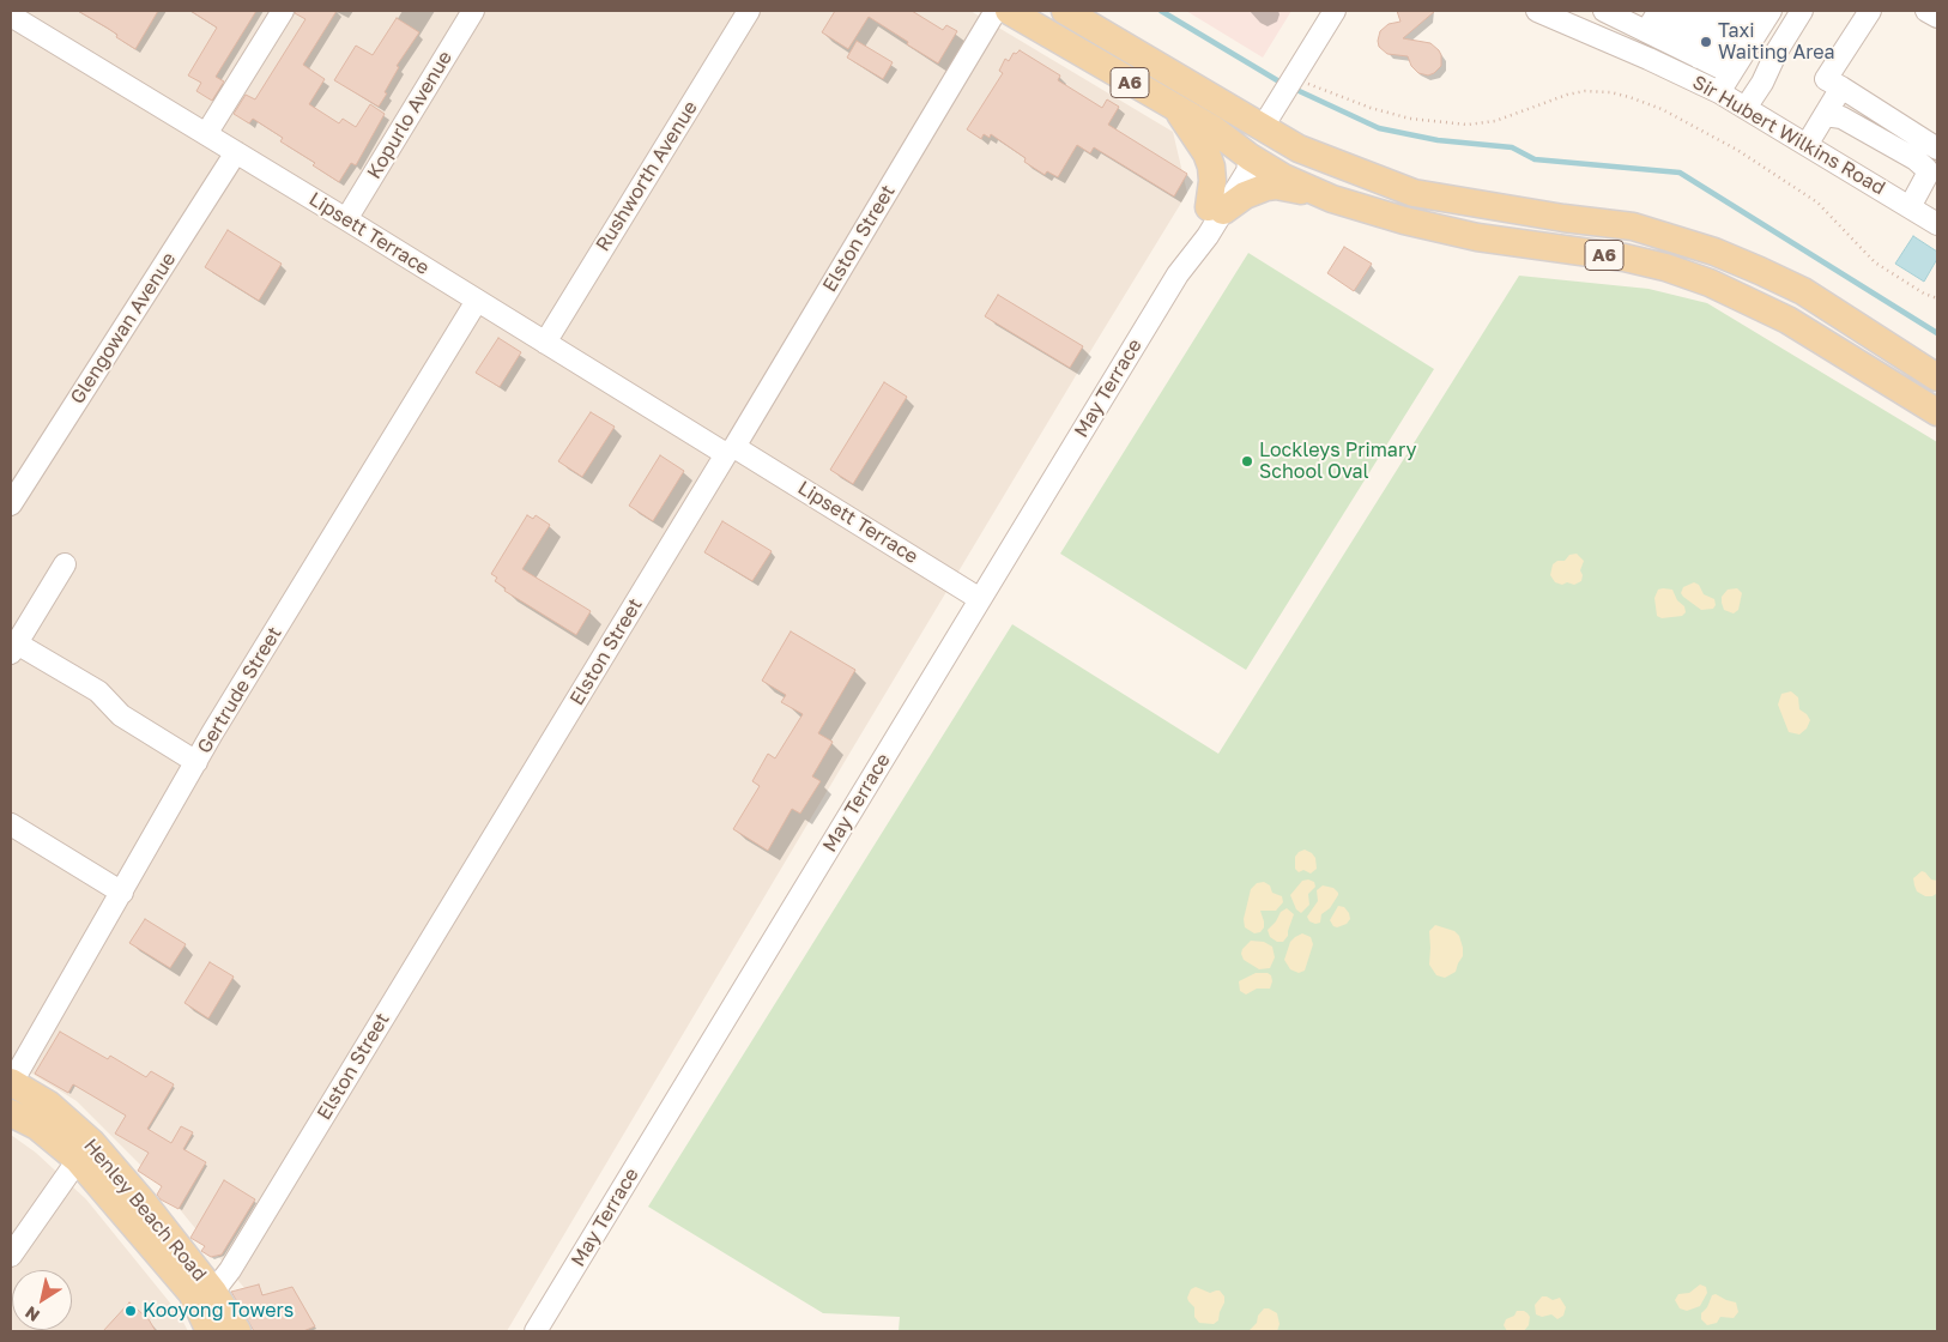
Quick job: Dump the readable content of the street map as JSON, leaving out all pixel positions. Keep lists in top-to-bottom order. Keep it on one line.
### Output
{"streets":{"main road":["A6","Henley Beach Road"],"street":["Kopurlo Avenue","Sir Hubert Wilkins Road","Rushworth Avenue","Lipsett Terrace","Elston Street","Glengowan Avenue","May Terrace","Gertrude Street"]},"crossings":[["A6","May Terrace"],["Kopurlo Avenue","Lipsett Terrace"],["Rushworth Avenue","Lipsett Terrace"],["Lipsett Terrace","Elston Street"],["Lipsett Terrace","Glengowan Avenue"],["Lipsett Terrace","May Terrace"],["Lipsett Terrace","Gertrude Street"],["Elston Street","Henley Beach Road"],["Gertrude Street","Henley Beach Road"]],"places":["Taxi Waiting Area","Lockleys Primary School Oval","Kooyong Towers"],"north":"bottom left"}
